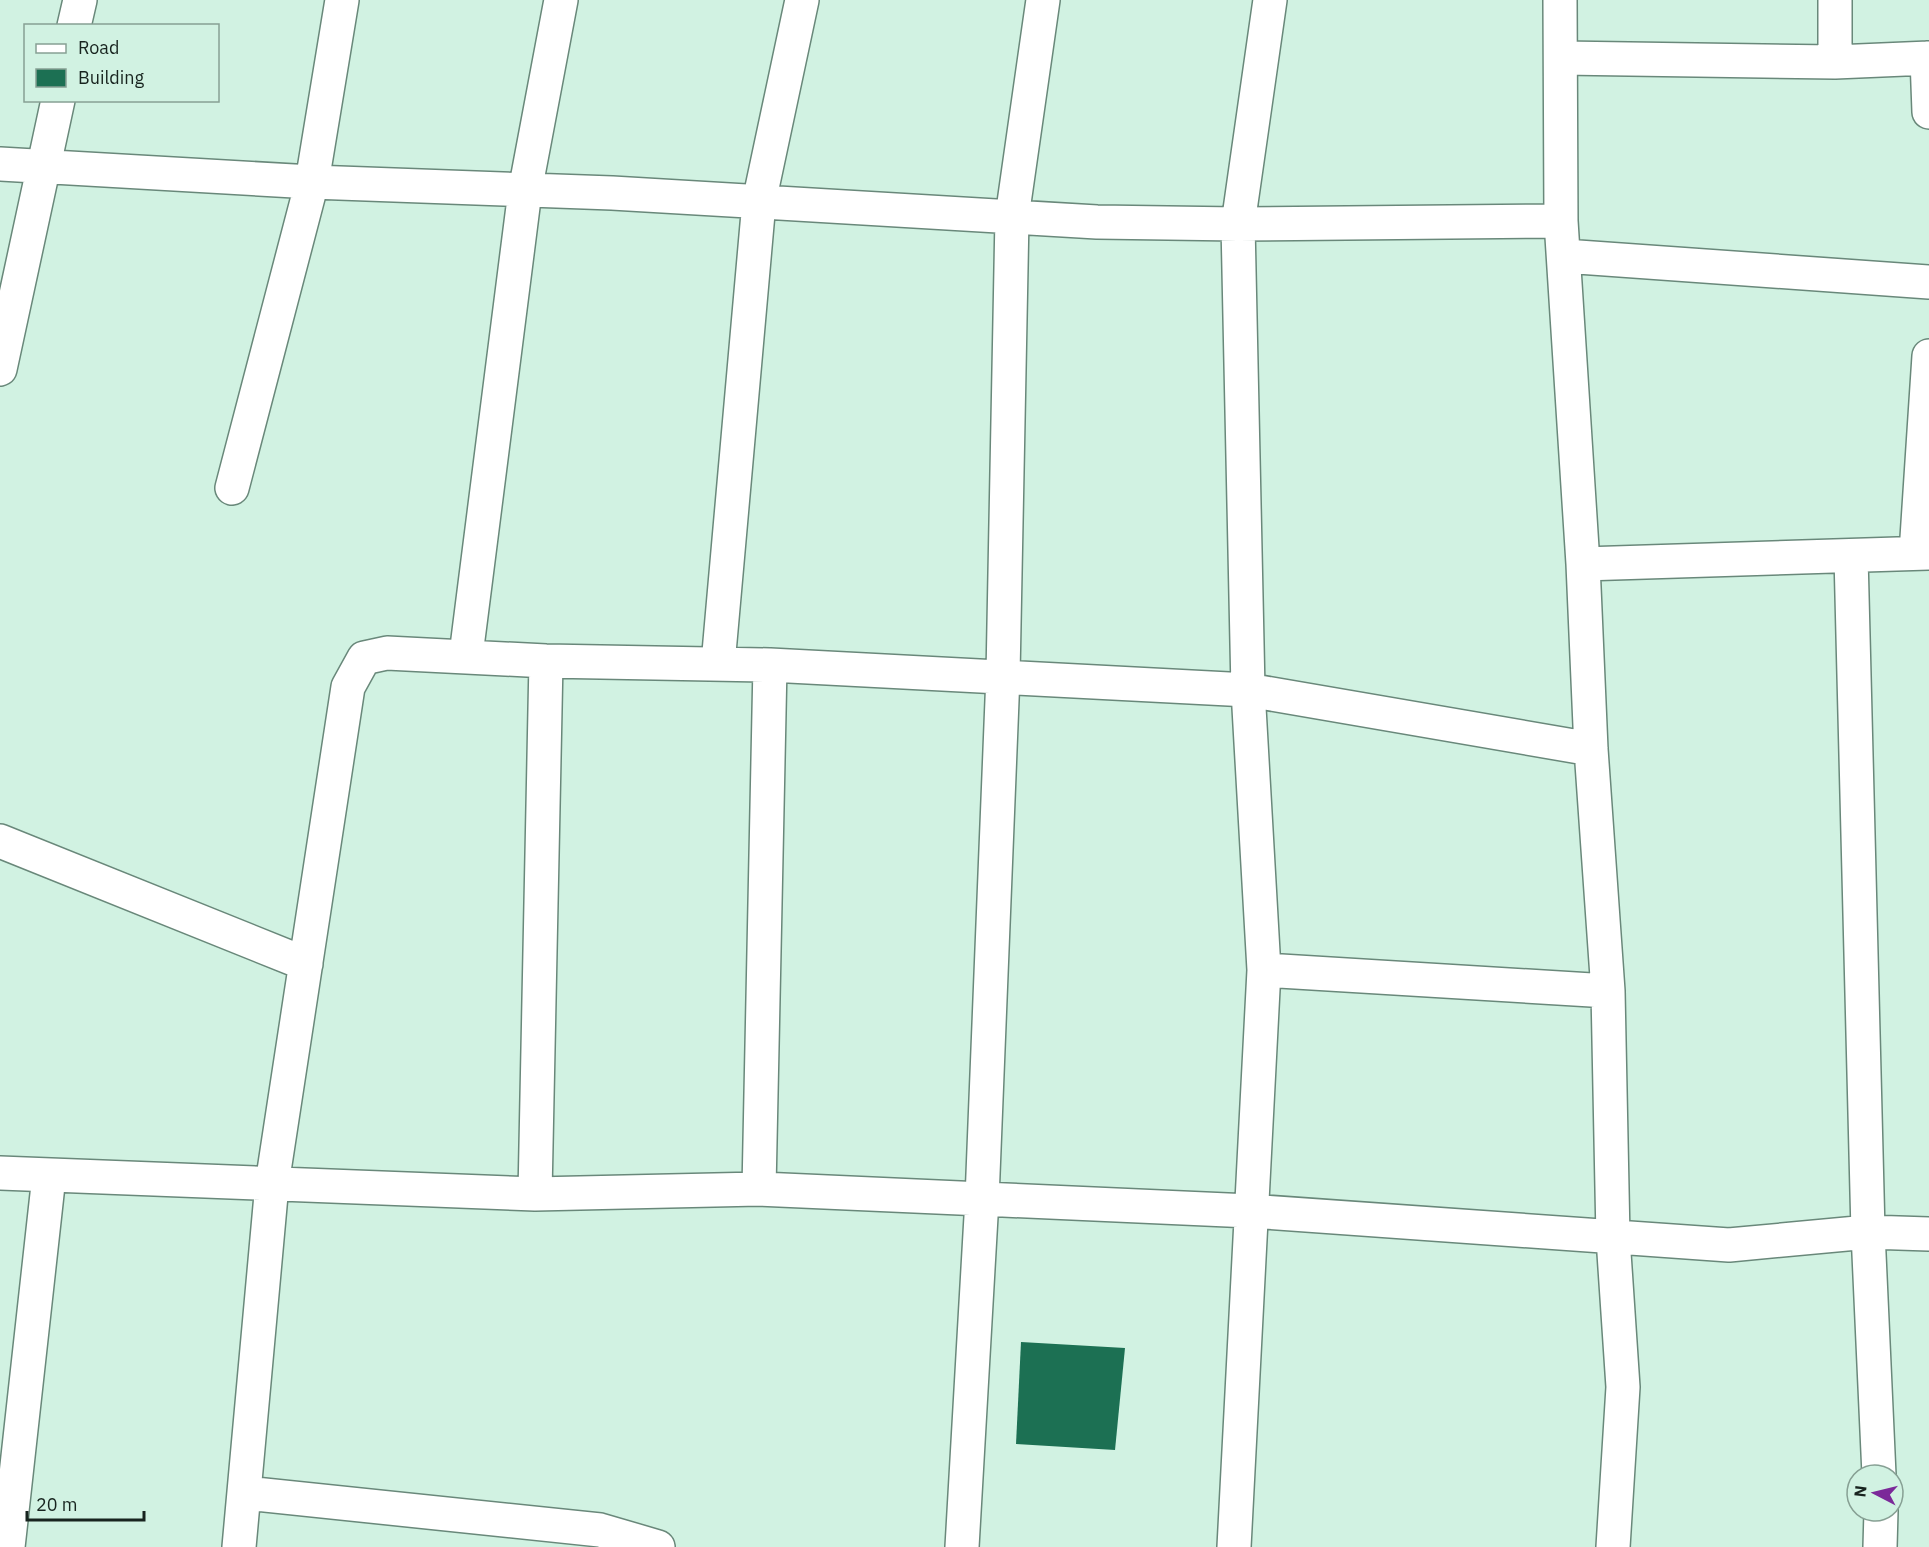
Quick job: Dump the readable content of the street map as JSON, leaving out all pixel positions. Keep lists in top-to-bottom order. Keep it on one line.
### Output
{"legend":["Road","Building"],"scale_bar":"20 m","north":"left"}
